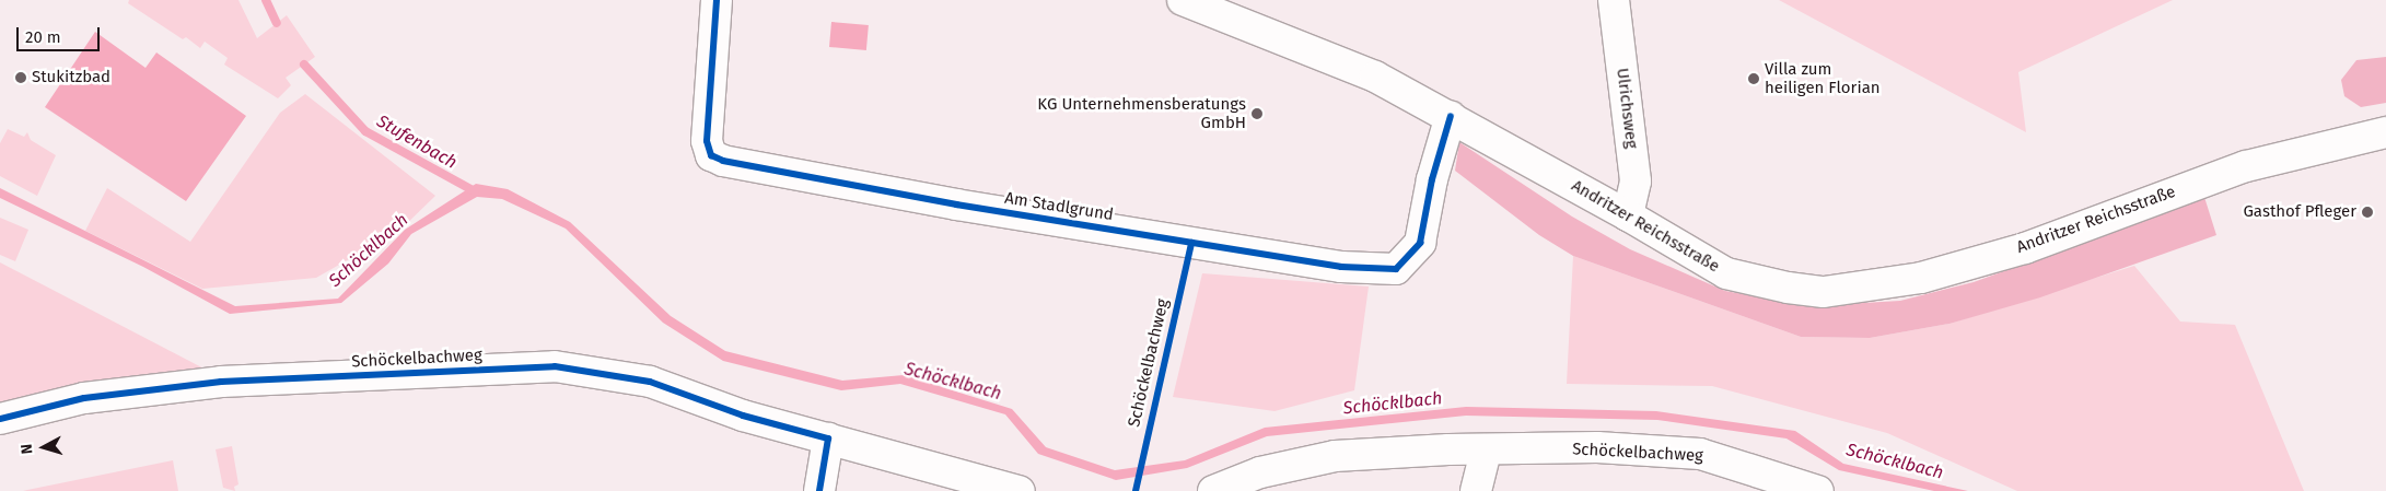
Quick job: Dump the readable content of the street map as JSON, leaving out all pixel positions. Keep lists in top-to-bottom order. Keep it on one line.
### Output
{"streets":{"street":["Ulrichsweg","Am Stadlgrund","Andritzer Reichsstraße","Schöckelbachweg"]},"crossings":[["Ulrichsweg","Andritzer Reichsstraße"],["Am Stadlgrund","Andritzer Reichsstraße"]],"water":["Stufenbach","Schöcklbach"],"places":["Stukitzbad","Villa zum heiligen Florian","KG Unternehmensberatungs GmbH","Gasthof Pfleger"],"scale_bar":"20 m","north":"left"}
